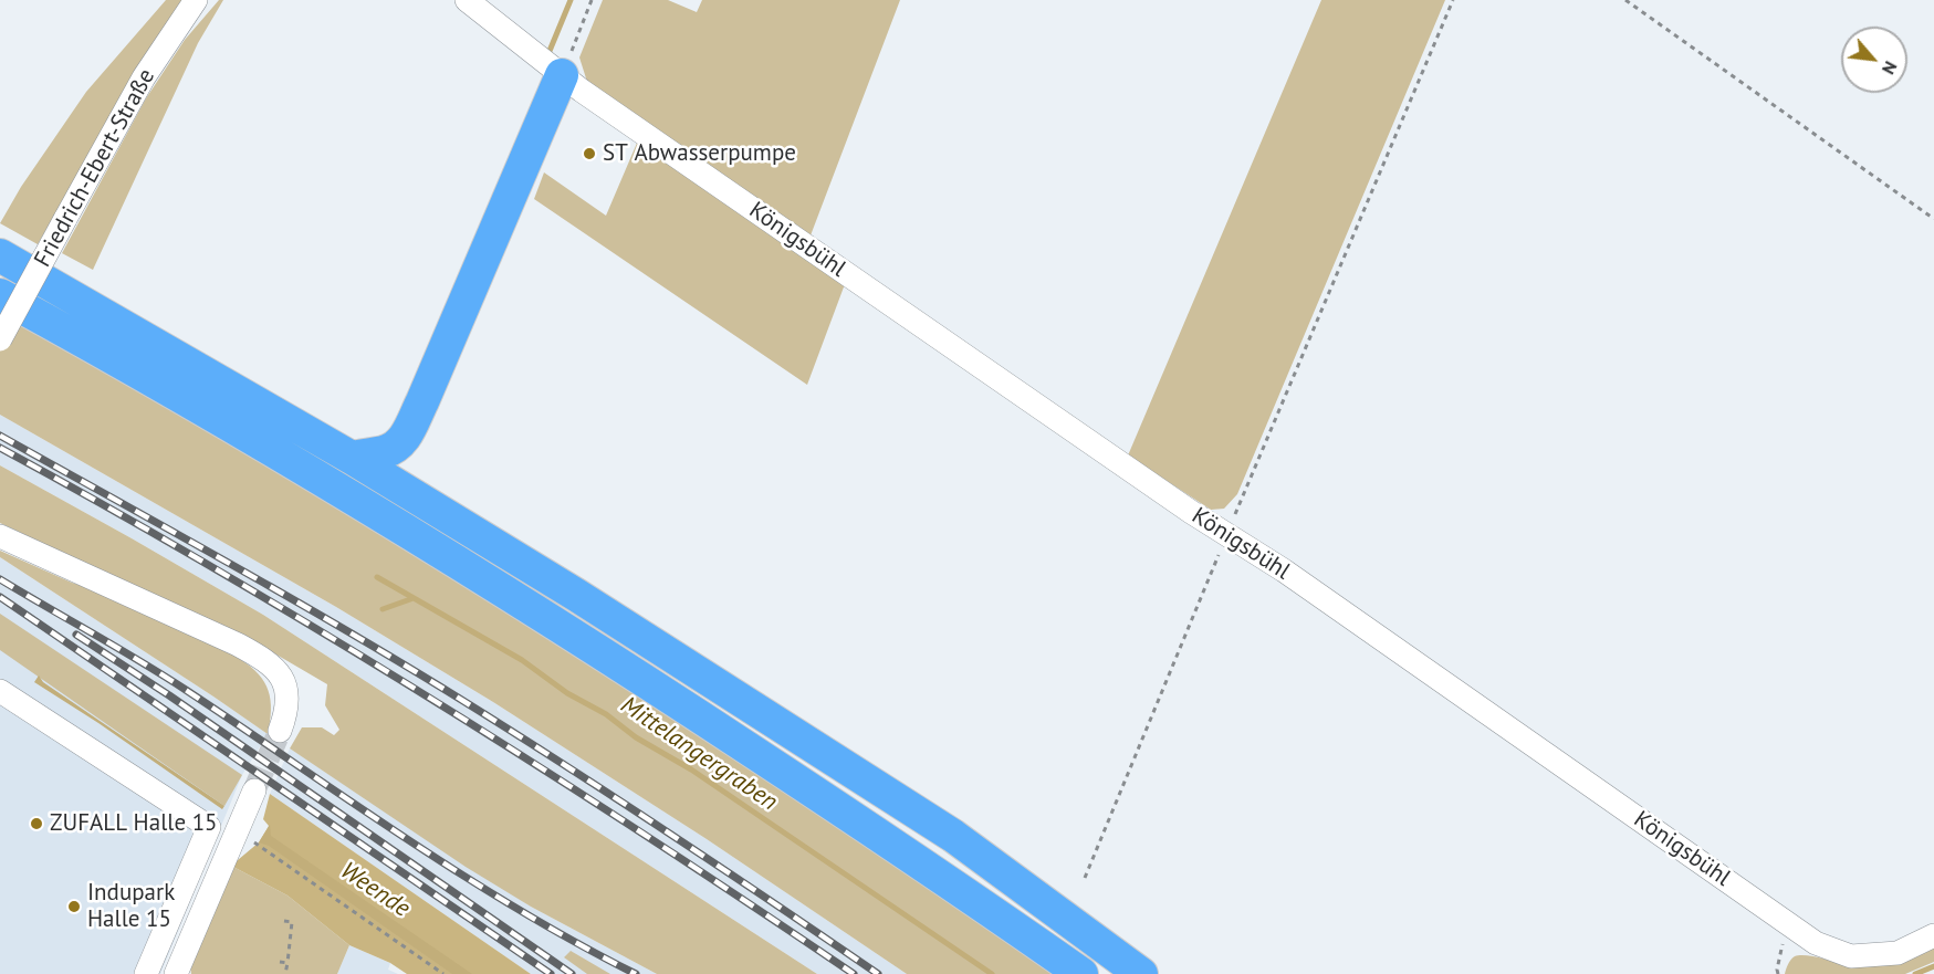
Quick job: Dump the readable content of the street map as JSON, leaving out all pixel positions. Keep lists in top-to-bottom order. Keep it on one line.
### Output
{"streets":{"street":["Friedrich-Ebert-Straße","Königsbühl"]},"water":["Mittelangergraben","Weende"],"places":["ST Abwasserpumpe","ZUFALL Halle 15","Indupark Halle 15"],"north":"bottom right"}
